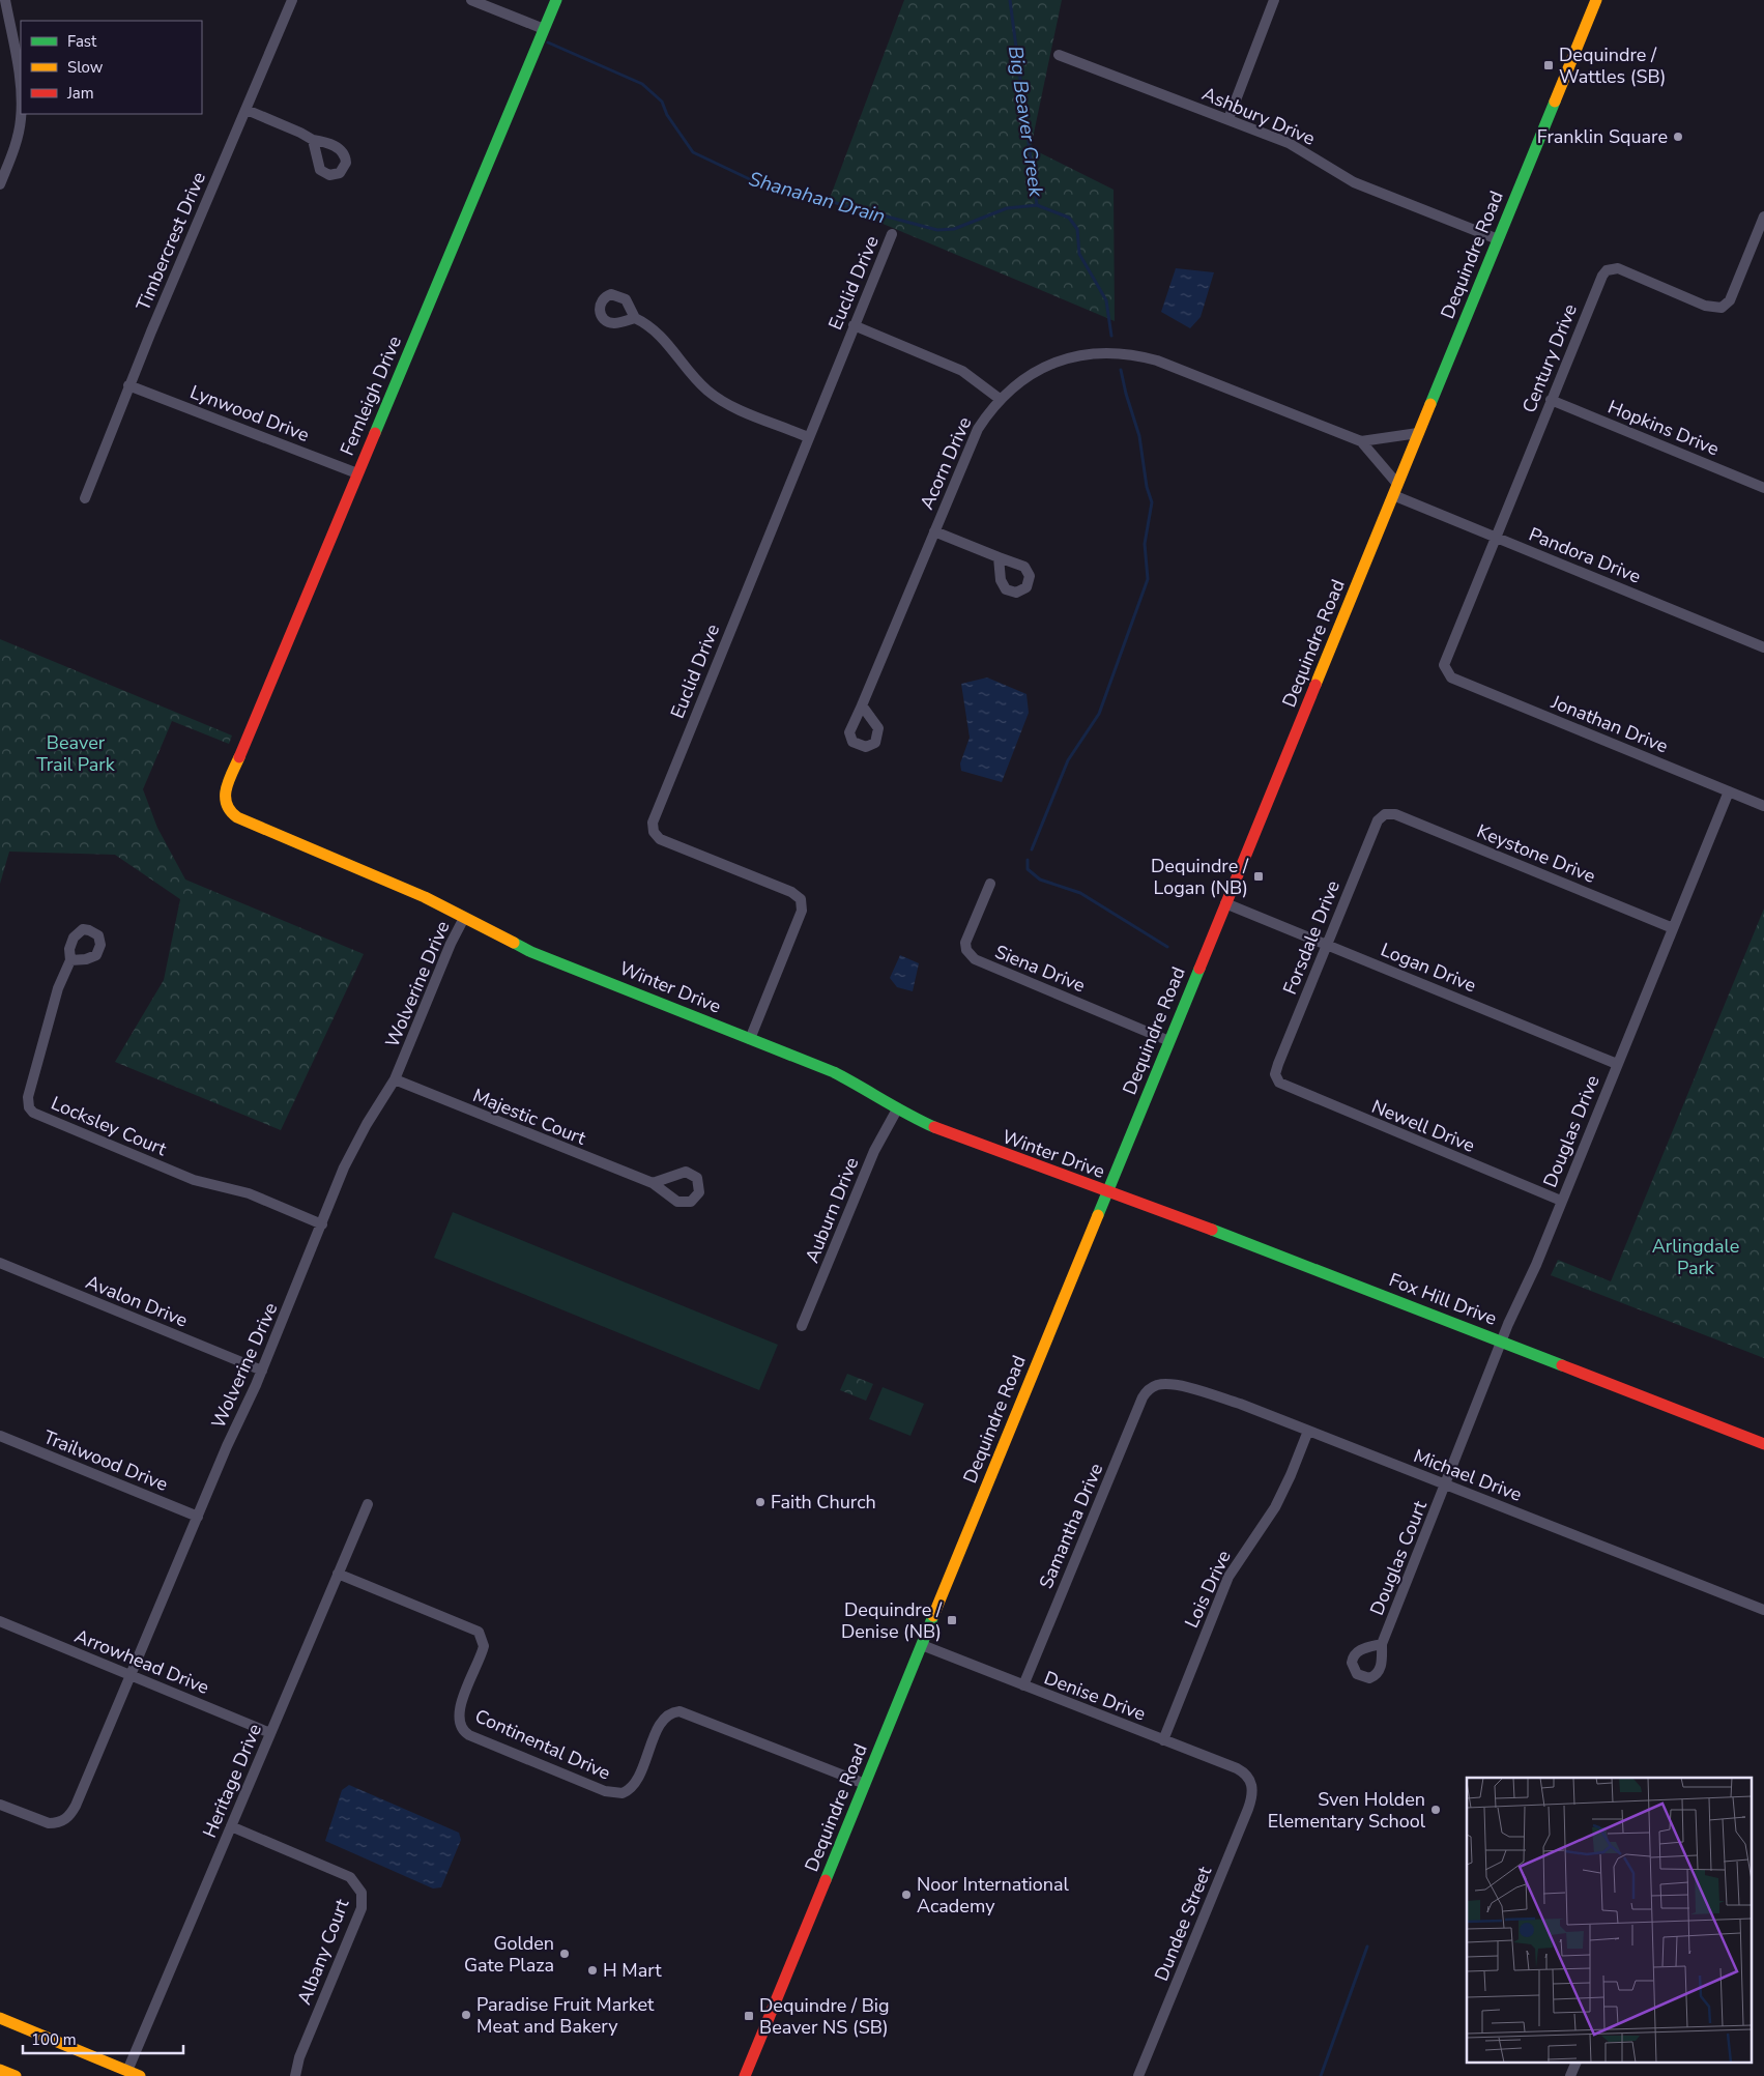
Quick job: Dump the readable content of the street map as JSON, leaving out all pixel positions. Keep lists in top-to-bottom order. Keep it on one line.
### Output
{"streets":{"street":["Ashbury Drive","Timbercrest Drive","Dequindre Road","Euclid Drive","Century Drive","Fernleigh Drive","Lynwood Drive","Hopkins Drive","Acorn Drive","Pandora Drive","Jonathan Drive","Keystone Drive","Forsdale Drive","Logan Drive","Siena Drive","Wolverine Drive","Winter Drive","Majestic Court","Locksley Court","Newell Drive","Douglas Drive","Auburn Drive","Fox Hill Drive","Avalon Drive","Trailwood Drive","Michael Drive","Samantha Drive","Douglas Court","Lois Drive","Arrowhead Drive","Denise Drive","Continental Drive","Heritage Drive","Dundee Street","Albany Court"]},"crossings":[["Ashbury Drive","Dequindre Road"],["Timbercrest Drive","Lynwood Drive"],["Dequindre Road","Acorn Drive"],["Dequindre Road","Pandora Drive"],["Dequindre Road","Logan Drive"],["Dequindre Road","Siena Drive"],["Dequindre Road","Winter Drive"],["Dequindre Road","Fox Hill Drive"],["Dequindre Road","Denise Drive"],["Dequindre Road","Continental Drive"],["Euclid Drive","Winter Drive"],["Century Drive","Hopkins Drive"],["Century Drive","Pandora Drive"],["Century Drive","Jonathan Drive"],["Fernleigh Drive","Lynwood Drive"],["Fernleigh Drive","Winter Drive"],["Acorn Drive","Pandora Drive"],["Jonathan Drive","Douglas Drive"],["Keystone Drive","Forsdale Drive"],["Keystone Drive","Douglas Drive"],["Forsdale Drive","Logan Drive"],["Forsdale Drive","Newell Drive"],["Logan Drive","Douglas Drive"],["Wolverine Drive","Winter Drive"],["Wolverine Drive","Majestic Court"],["Wolverine Drive","Locksley Court"],["Wolverine Drive","Avalon Drive"],["Wolverine Drive","Trailwood Drive"],["Wolverine Drive","Arrowhead Drive"],["Winter Drive","Auburn Drive"],["Winter Drive","Fox Hill Drive"],["Newell Drive","Douglas Drive"],["Douglas Drive","Fox Hill Drive"],["Douglas Drive","Michael Drive"],["Douglas Drive","Douglas Court"],["Michael Drive","Samantha Drive"],["Michael Drive","Douglas Court"],["Michael Drive","Lois Drive"],["Samantha Drive","Denise Drive"],["Lois Drive","Denise Drive"],["Arrowhead Drive","Heritage Drive"],["Denise Drive","Dundee Street"],["Continental Drive","Heritage Drive"],["Heritage Drive","Albany Court"]],"water":["Big Beaver Creek","Shanahan Drain"],"parks":["Beaver Trail Park","Arlingdale Park"],"places":{"transit":["Dequindre / Wattles (SB)","Dequindre / Logan (NB)","Dequindre / Denise (NB)","Dequindre / Big Beaver NS (SB)"],"other":["Franklin Square","Faith Church","Sven Holden Elementary School","Noor International Academy","Golden Gate Plaza","H Mart","Paradise Fruit Market Meat and Bakery"]},"legend":["Fast","Slow","Jam"],"scale_bar":"100 m"}
